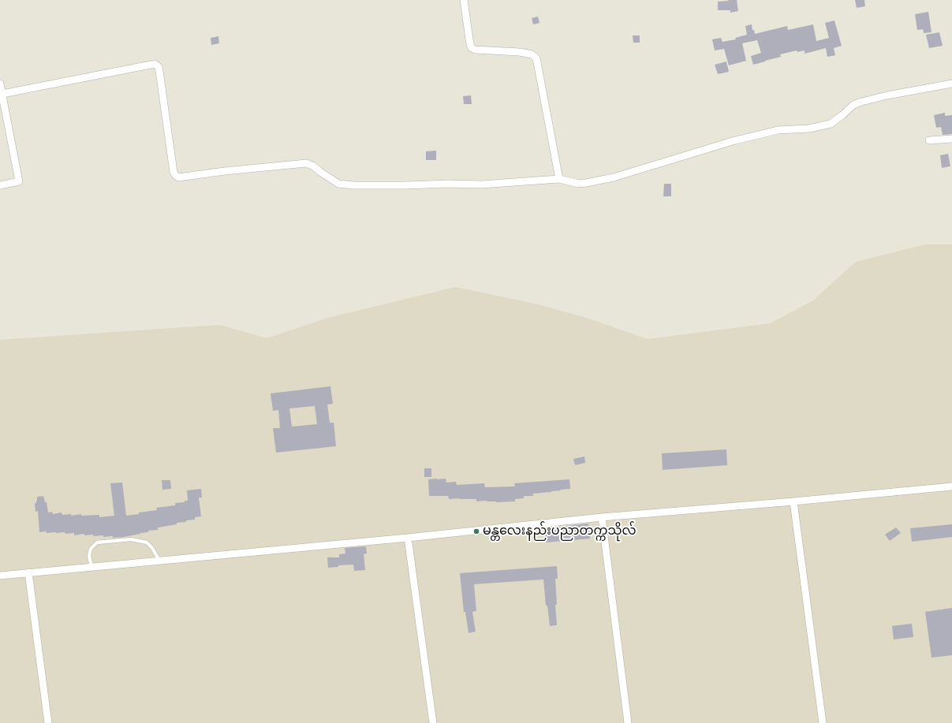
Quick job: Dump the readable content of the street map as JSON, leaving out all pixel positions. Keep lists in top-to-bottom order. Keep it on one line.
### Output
{"places":["မန္တလေးနည်းပညာတက္ကသိုလ်"]}
